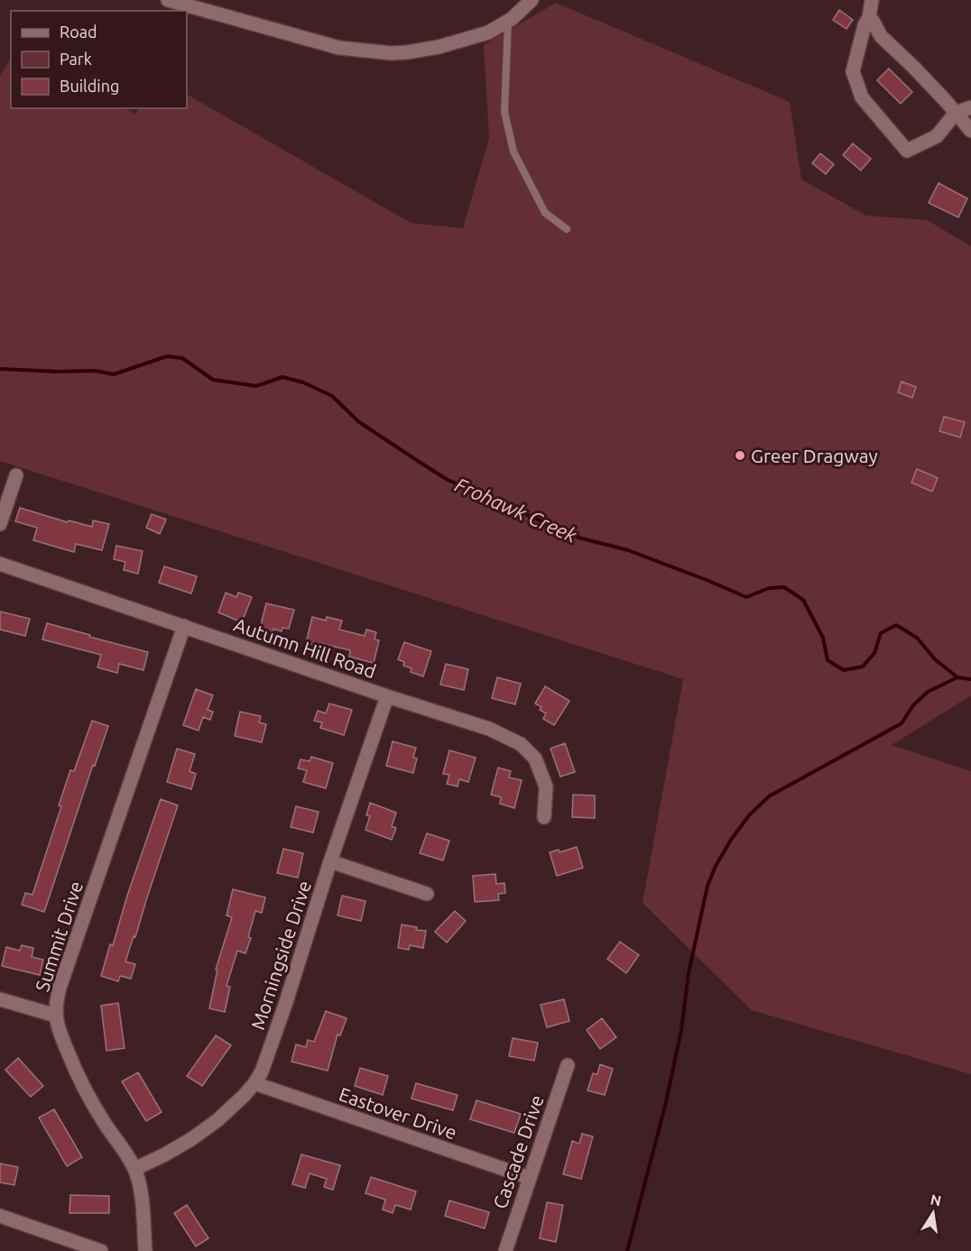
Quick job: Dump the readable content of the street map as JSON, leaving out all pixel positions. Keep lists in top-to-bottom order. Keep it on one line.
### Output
{"streets":{"street":["Autumn Hill Road","Summit Drive","Morningside Drive","Eastover Drive","Cascade Drive"]},"crossings":[["Autumn Hill Road","Summit Drive"],["Autumn Hill Road","Morningside Drive"],["Summit Drive","Morningside Drive"],["Morningside Drive","Eastover Drive"],["Eastover Drive","Cascade Drive"]],"water":["Frohawk Creek"],"places":["Greer Dragway"],"legend":["Road","Park","Building"],"north":"top"}
